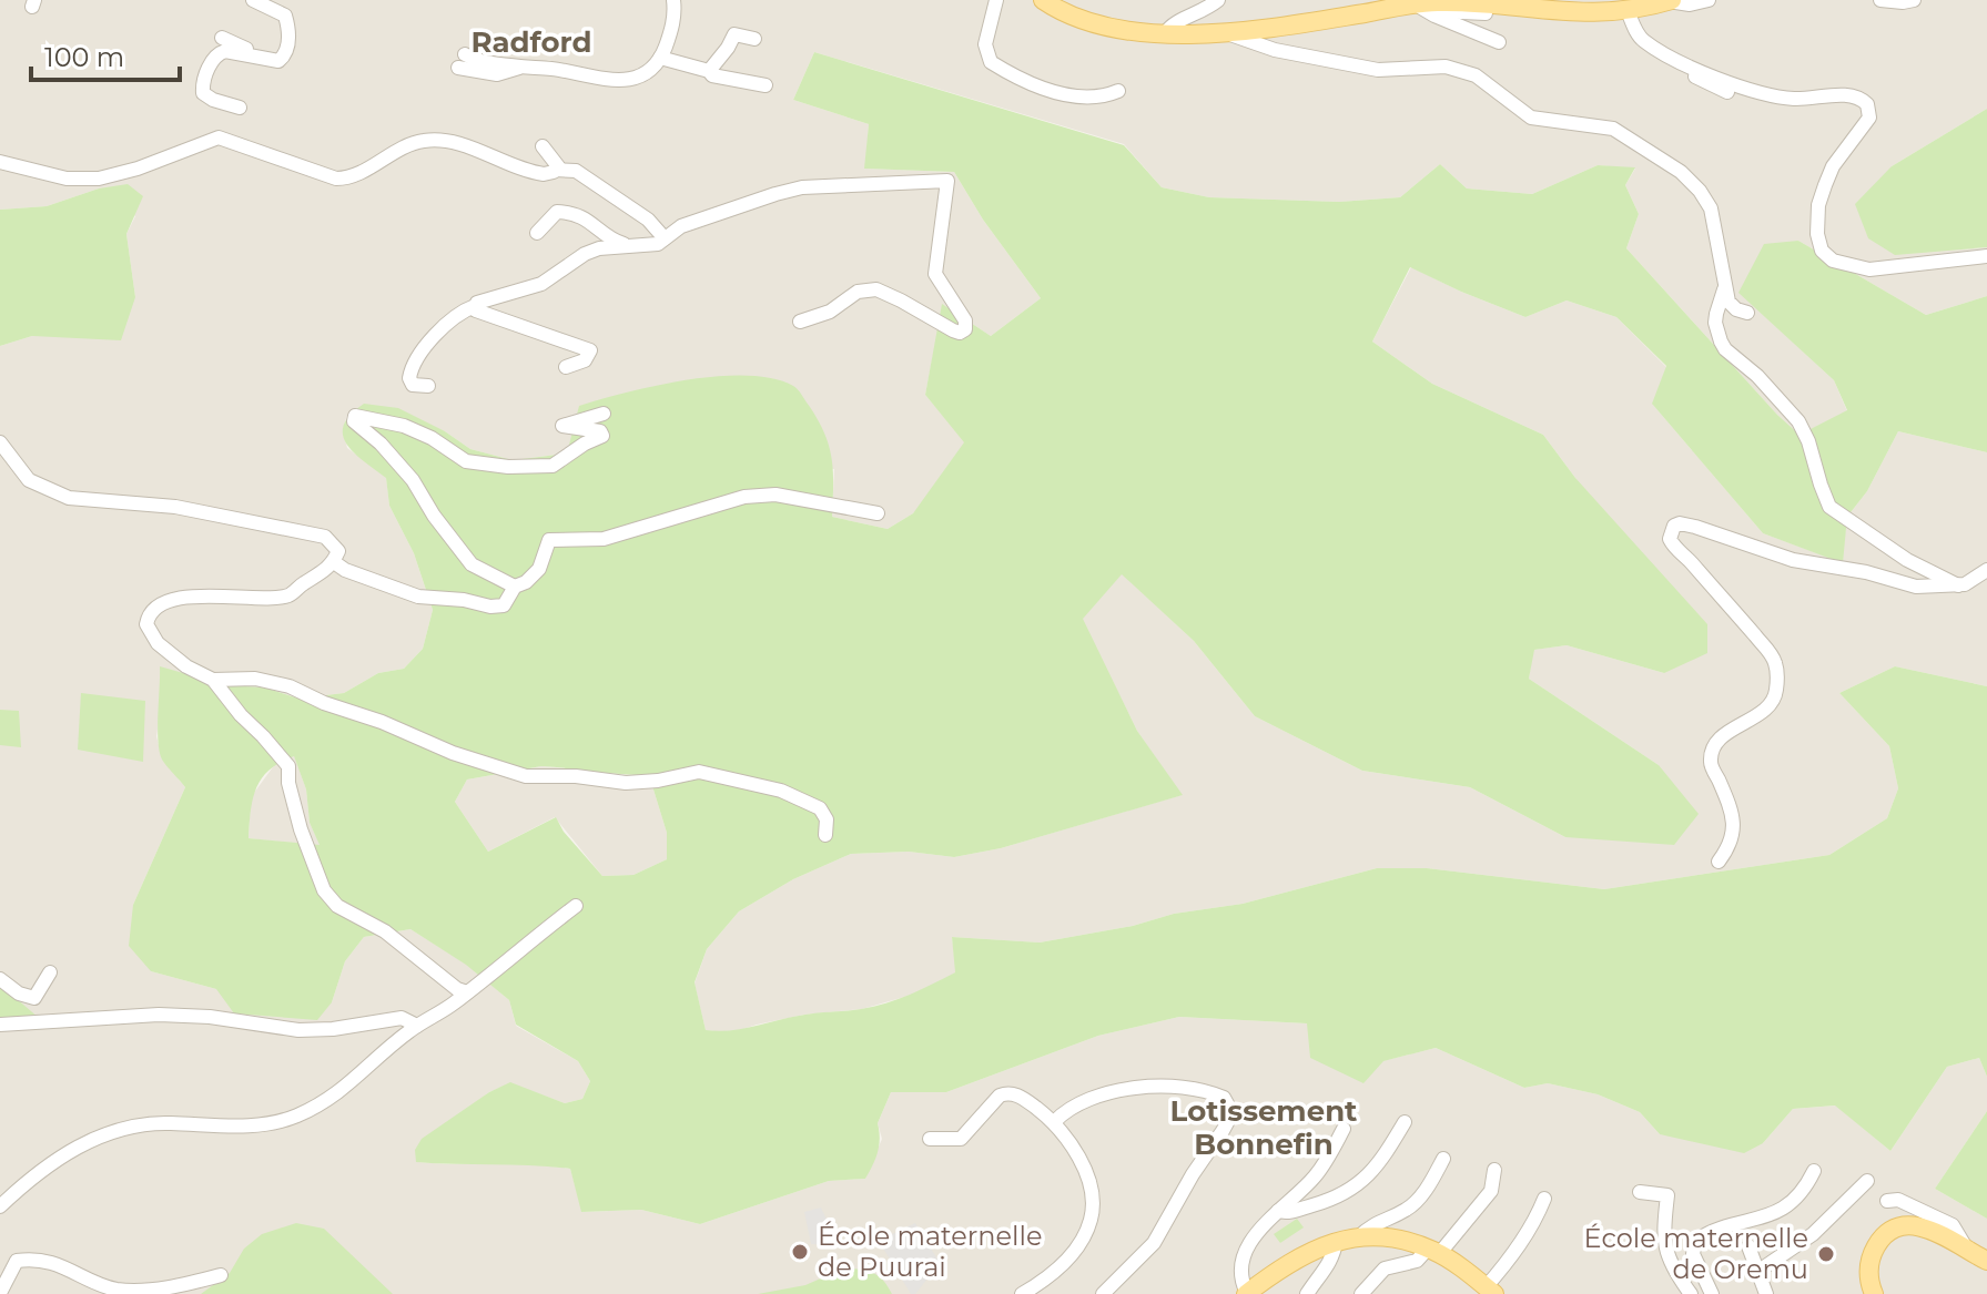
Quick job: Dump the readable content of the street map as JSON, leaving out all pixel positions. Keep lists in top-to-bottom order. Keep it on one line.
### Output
{"districts":["Radford","Lotissement Bonnefin"],"places":["École maternelle de Puurai","École maternelle de Oremu"],"scale_bar":"100 m"}
